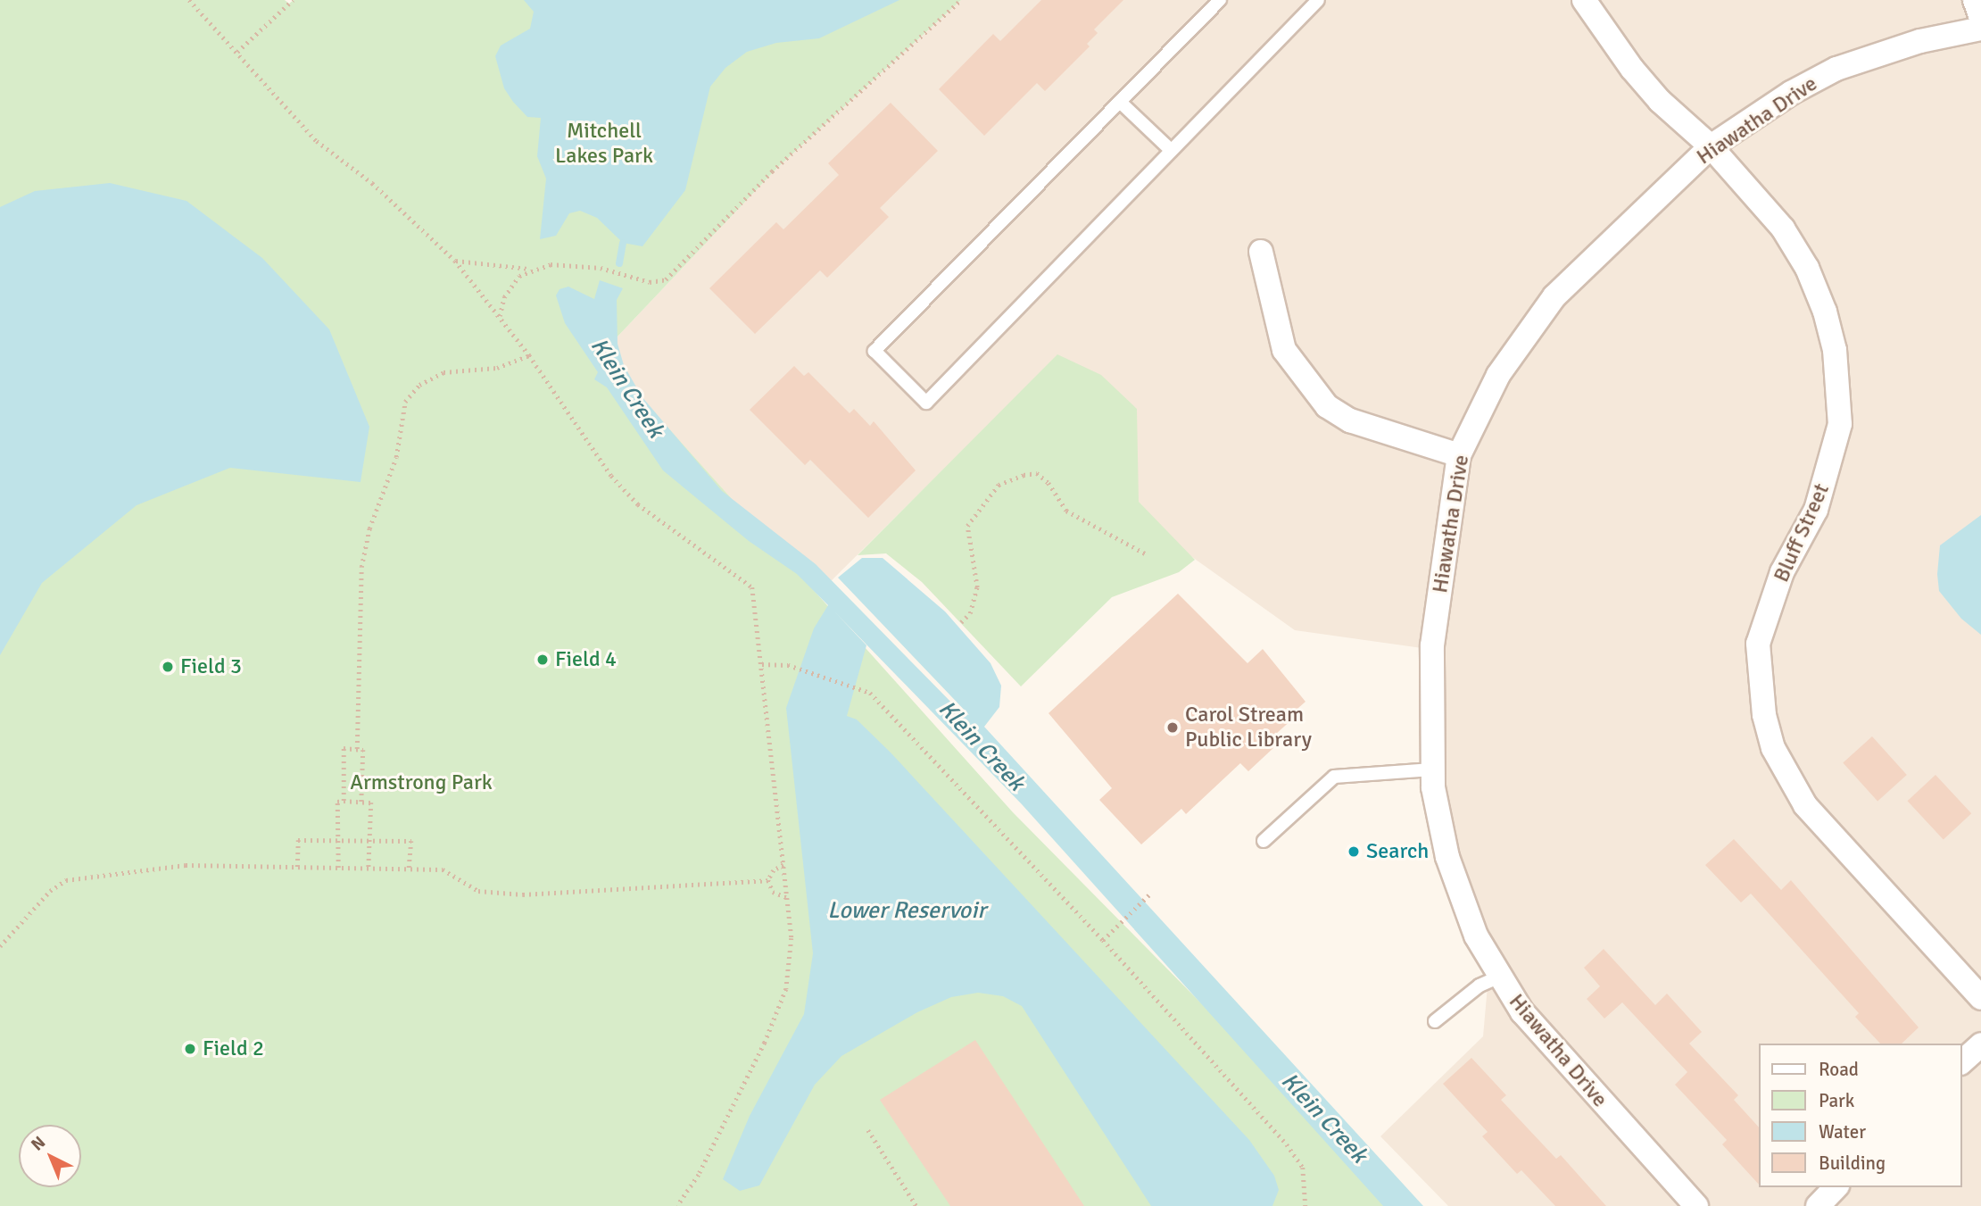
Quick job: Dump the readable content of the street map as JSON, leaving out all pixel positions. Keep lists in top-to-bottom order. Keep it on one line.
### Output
{"streets":{"street":["Hiawatha Drive","Bluff Street"]},"crossings":[["Hiawatha Drive","Bluff Street"]],"water":["Klein Creek","Lower Reservoir"],"parks":["Mitchell Lakes Park","Armstrong Park"],"places":["Field 4","Field 3","Carol Stream Public Library","Search","Field 2"],"legend":["Road","Park","Water","Building"],"north":"top left"}
